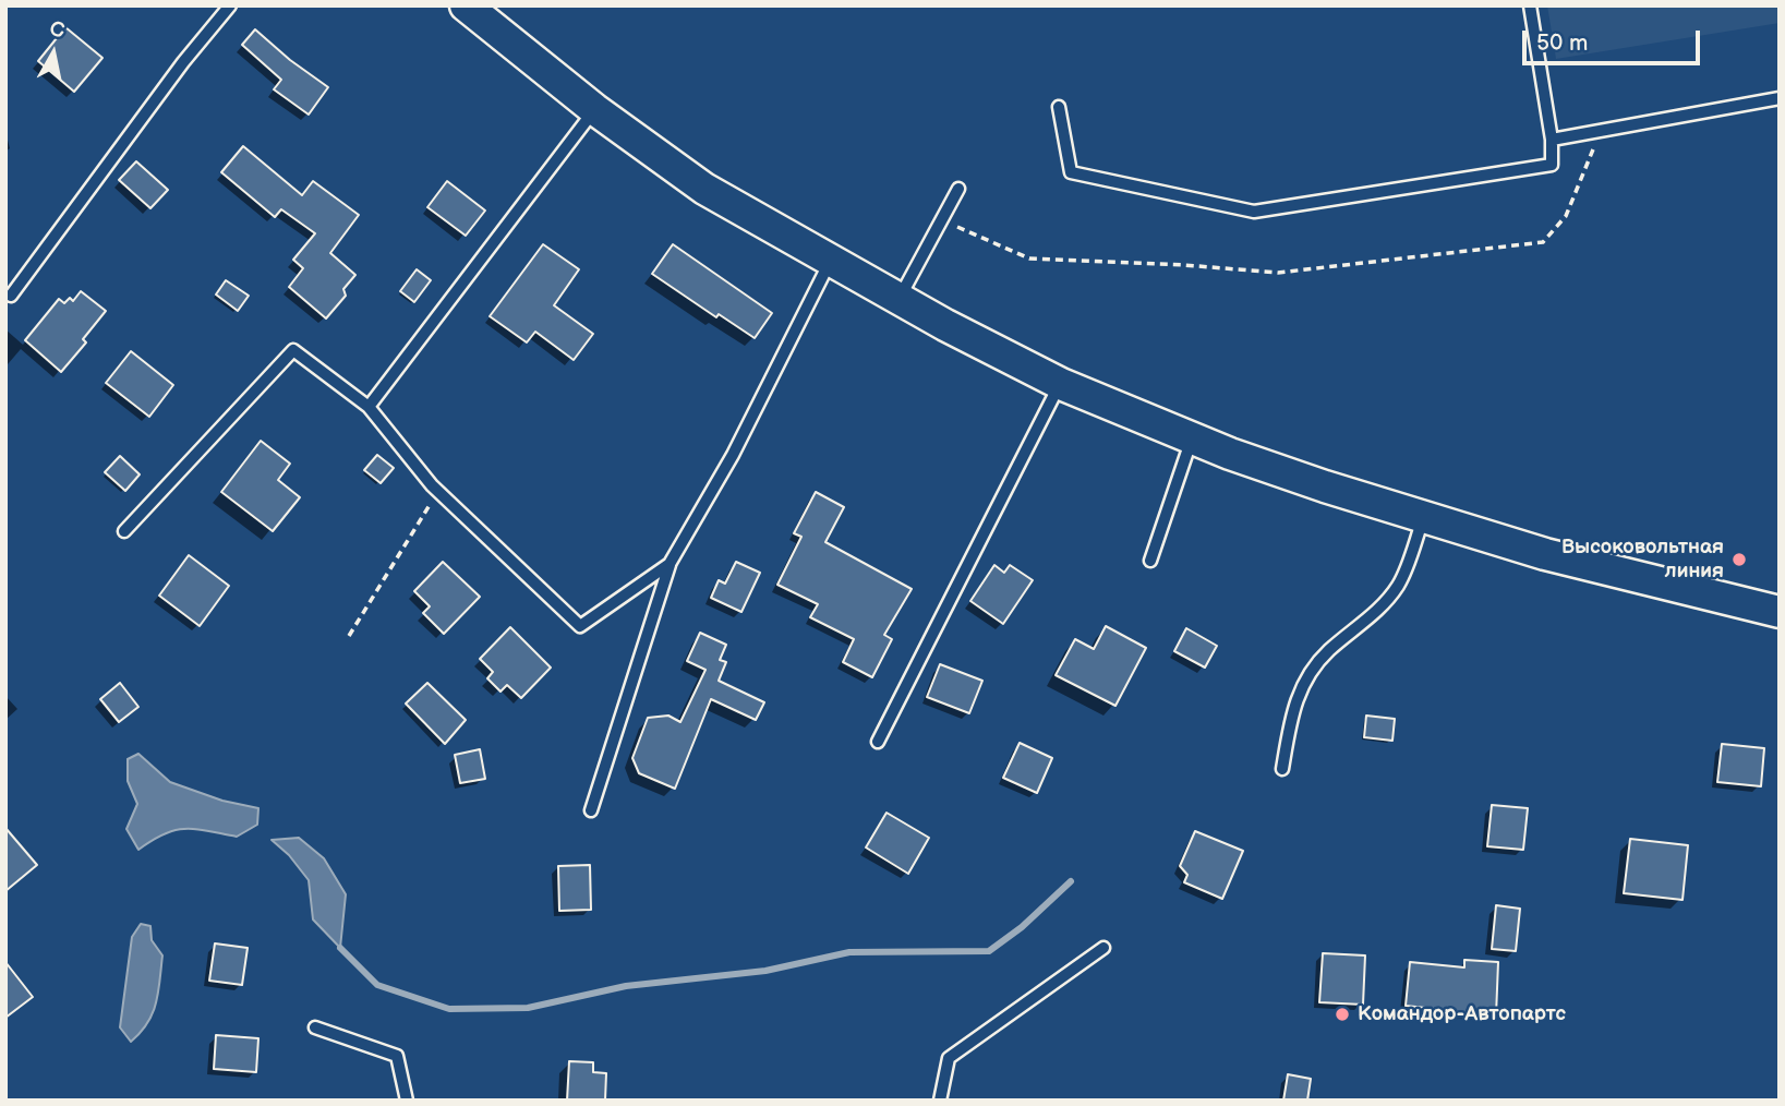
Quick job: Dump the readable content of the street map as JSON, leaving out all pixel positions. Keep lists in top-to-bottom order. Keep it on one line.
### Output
{"places":["Высоковольтная линия","Командор-Автопартс"],"scale_bar":"50 m","north":"top"}
